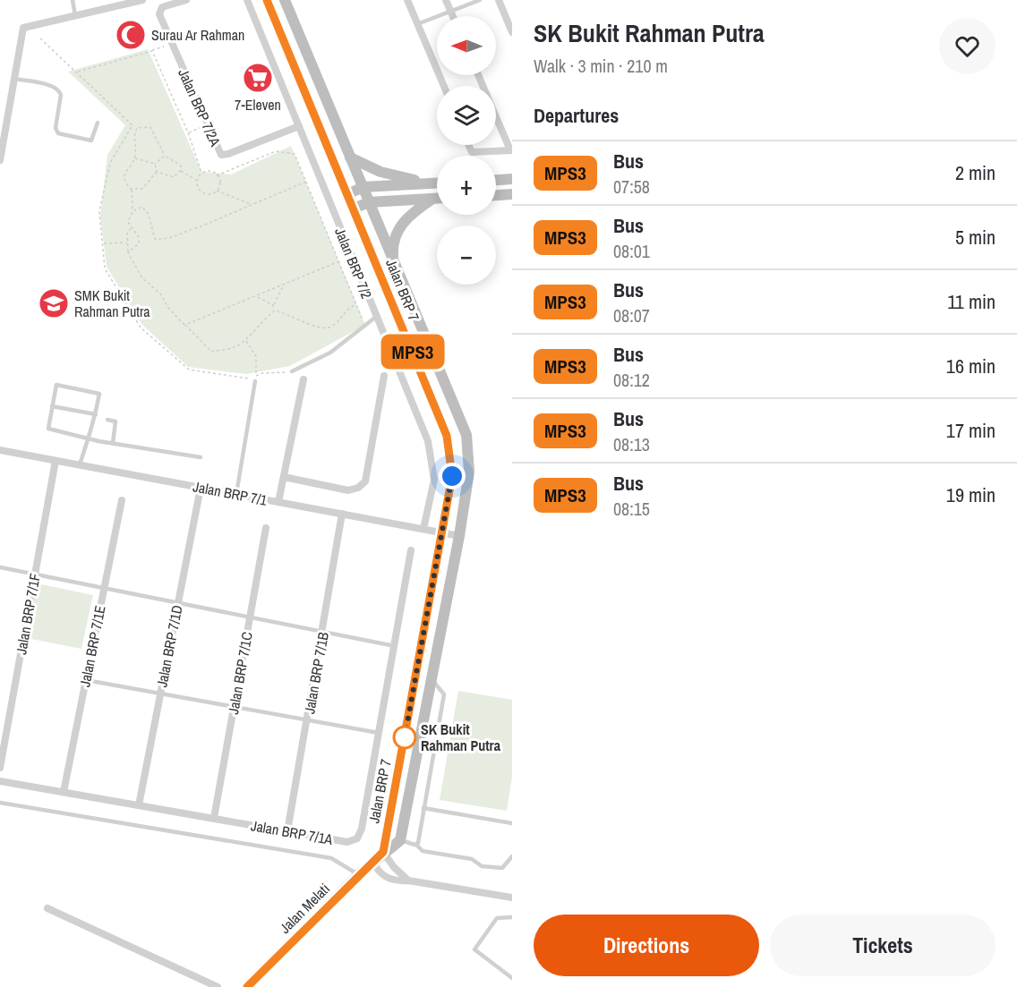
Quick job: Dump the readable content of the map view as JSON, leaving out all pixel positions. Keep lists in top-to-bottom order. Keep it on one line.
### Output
{"streets":{"main road":["Jalan BRP 7","Jalan Melati"],"street":["Jalan BRP 7/2A","Jalan BRP 7/2","Jalan BRP 7/1","Jalan BRP 7/1F","Jalan BRP 7/1E","Jalan BRP 7/1D","Jalan BRP 7/1C","Jalan BRP 7/1B","Jalan BRP 7/1A"]},"crossings":[["Jalan BRP 7/2A","Jalan BRP 7/2"],["Jalan BRP 7/2","Jalan BRP 7/1"],["Jalan BRP 7","Jalan BRP 7/1"],["Jalan BRP 7","Jalan Melati"],["Jalan BRP 7/1","Jalan BRP 7/1F"],["Jalan BRP 7/1","Jalan BRP 7/1D"],["Jalan BRP 7/1","Jalan BRP 7/1B"],["Jalan BRP 7/1E","Jalan BRP 7/1A"],["Jalan BRP 7/1D","Jalan BRP 7/1A"],["Jalan BRP 7/1C","Jalan BRP 7/1A"],["Jalan BRP 7/1B","Jalan BRP 7/1A"]],"places":{"mosque":["Surau Ar Rahman"],"supermarket":["7-Eleven"],"school or university":["SMK Bukit Rahman Putra"],"other":["SK Bukit Rahman Putra"]},"lines":["bus line MPS3"],"north":"left","page":{"on_map":"MPS3","heading":[["SK Bukit Rahman Putra","Walk · 3 min · 210 m"],"Departures"],"map_buttons":["+","−"],"list":[{"mark":"MPS3","name":"Bus","note":"07:58","value":"2 min"},{"mark":"MPS3","name":"Bus","note":"08:01","value":"5 min"},{"mark":"MPS3","name":"Bus","note":"08:07","value":"11 min"},{"mark":"MPS3","name":"Bus","note":"08:12","value":"16 min"},{"mark":"MPS3","name":"Bus","note":"08:13","value":"17 min"},{"mark":"MPS3","name":"Bus","note":"08:15","value":"19 min"}],"buttons":["Directions","Tickets"]}}
